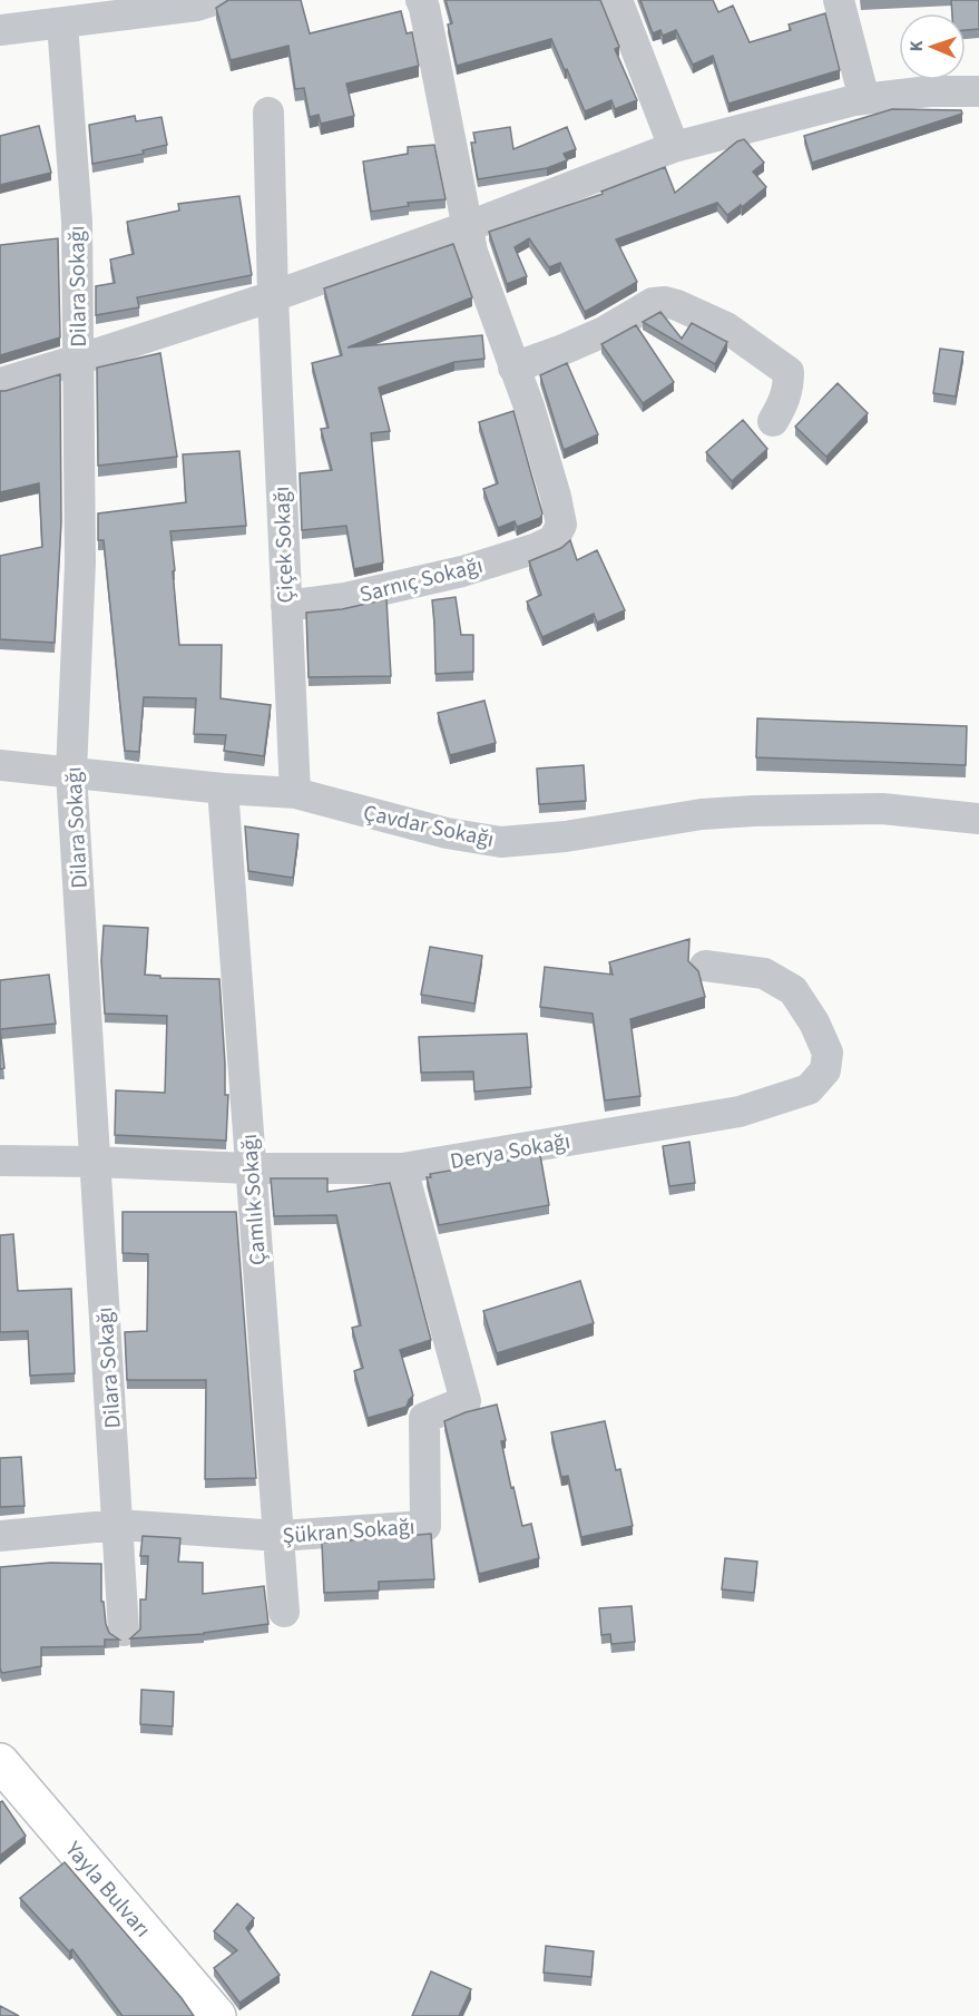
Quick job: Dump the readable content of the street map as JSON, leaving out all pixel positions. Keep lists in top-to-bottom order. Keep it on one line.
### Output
{"streets":{"main road":["Yayla Bulvarı"],"street":["Dilara Sokağı","Çiçek Sokağı","Sarnıç Sokağı","Çavdar Sokağı","Derya Sokağı","Çamlık Sokağı","Şükran Sokağı"]},"crossings":[["Dilara Sokağı","Çavdar Sokağı"],["Dilara Sokağı","Derya Sokağı"],["Dilara Sokağı","Şükran Sokağı"],["Çiçek Sokağı","Sarnıç Sokağı"],["Çiçek Sokağı","Çavdar Sokağı"],["Çavdar Sokağı","Çamlık Sokağı"],["Derya Sokağı","Çamlık Sokağı"],["Derya Sokağı","Şükran Sokağı"],["Çamlık Sokağı","Şükran Sokağı"]],"north":"left"}
